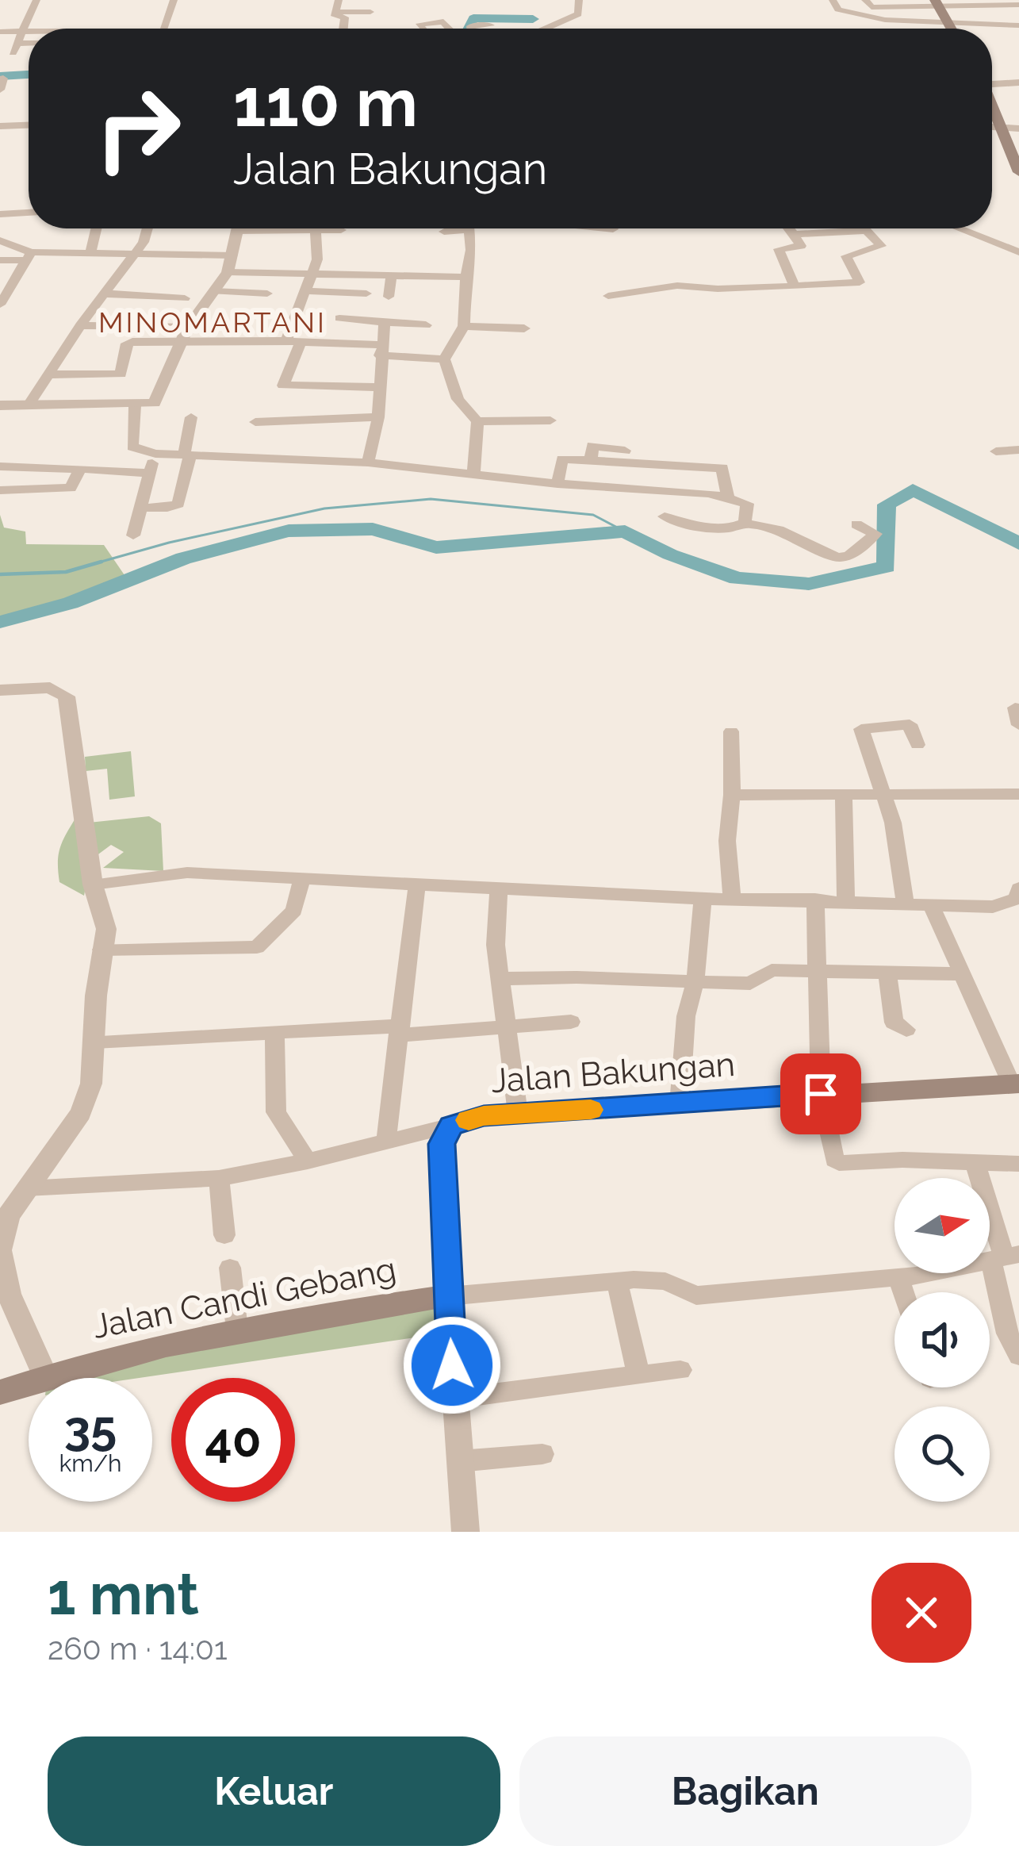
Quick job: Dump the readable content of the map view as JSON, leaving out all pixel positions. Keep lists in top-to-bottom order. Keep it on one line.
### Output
{"streets":{"main road":["Jalan Bakungan","Jalan Candi Gebang"]},"districts":["MINOMARTANI"],"north":"right","page":{"turn":["110 m","Jalan Bakungan"],"speed":"35 km/h","limit":"40","heading":["1 mnt","260 m · 14:01"],"buttons":["Keluar","Bagikan"]}}
